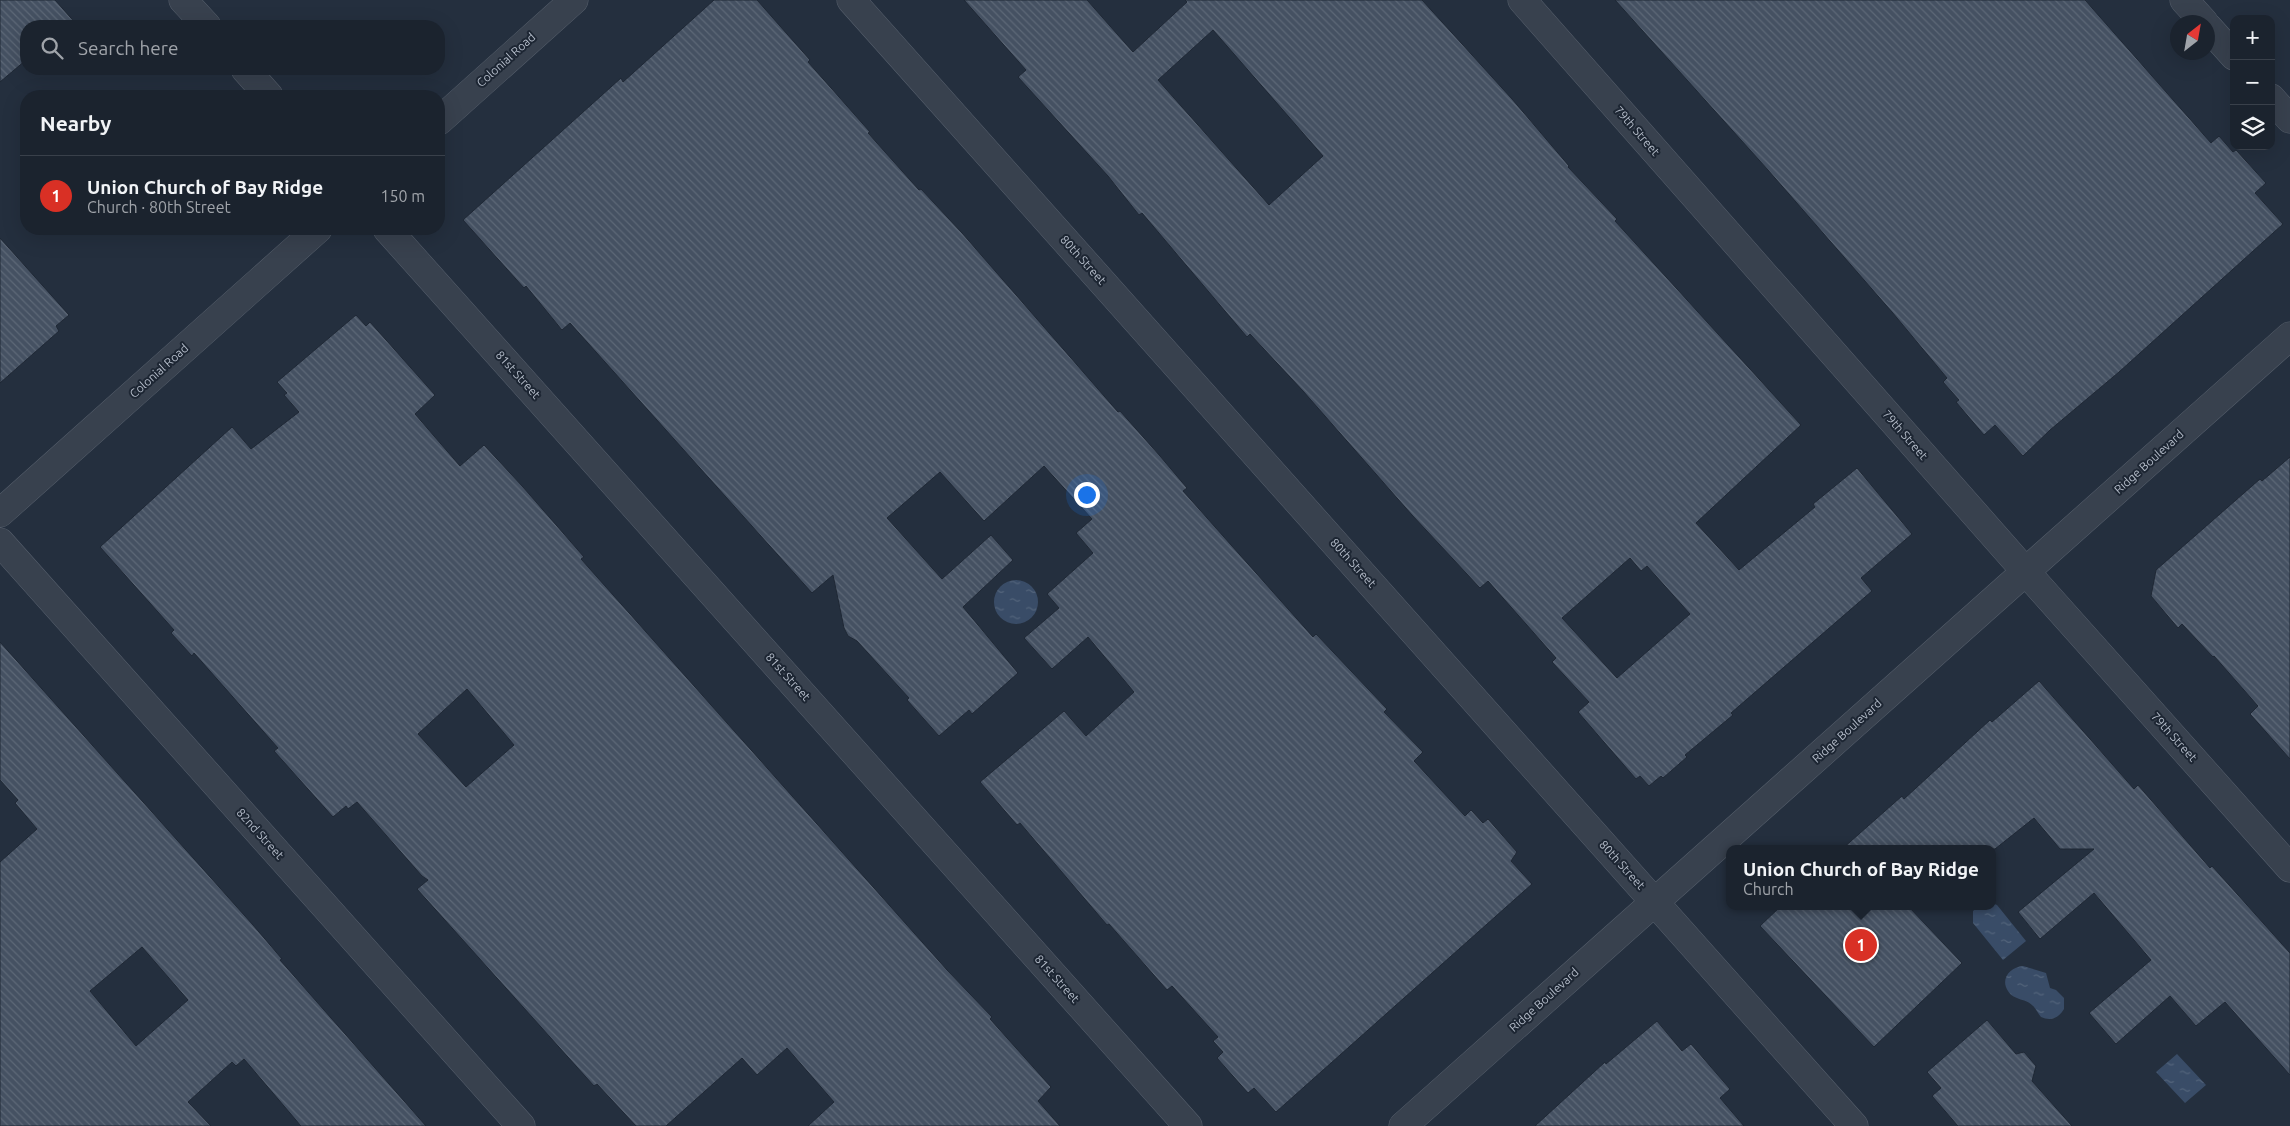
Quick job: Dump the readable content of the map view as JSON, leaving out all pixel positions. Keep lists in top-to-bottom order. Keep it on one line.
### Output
{"streets":{"street":["Colonial Road","79th Street","80th Street","81st Street","Ridge Boulevard","82nd Street"]},"crossings":[["79th Street","Ridge Boulevard"],["80th Street","Ridge Boulevard"]],"north":"top right","page":{"map_buttons":["+","−"],"search":"Search here","heading":"Nearby","list":[{"mark":"1","name":"Union Church of Bay Ridge","note":"Church · 80th Street","value":"150 m"}],"popup":["Union Church of Bay Ridge","Church"],"pins":"1"}}
